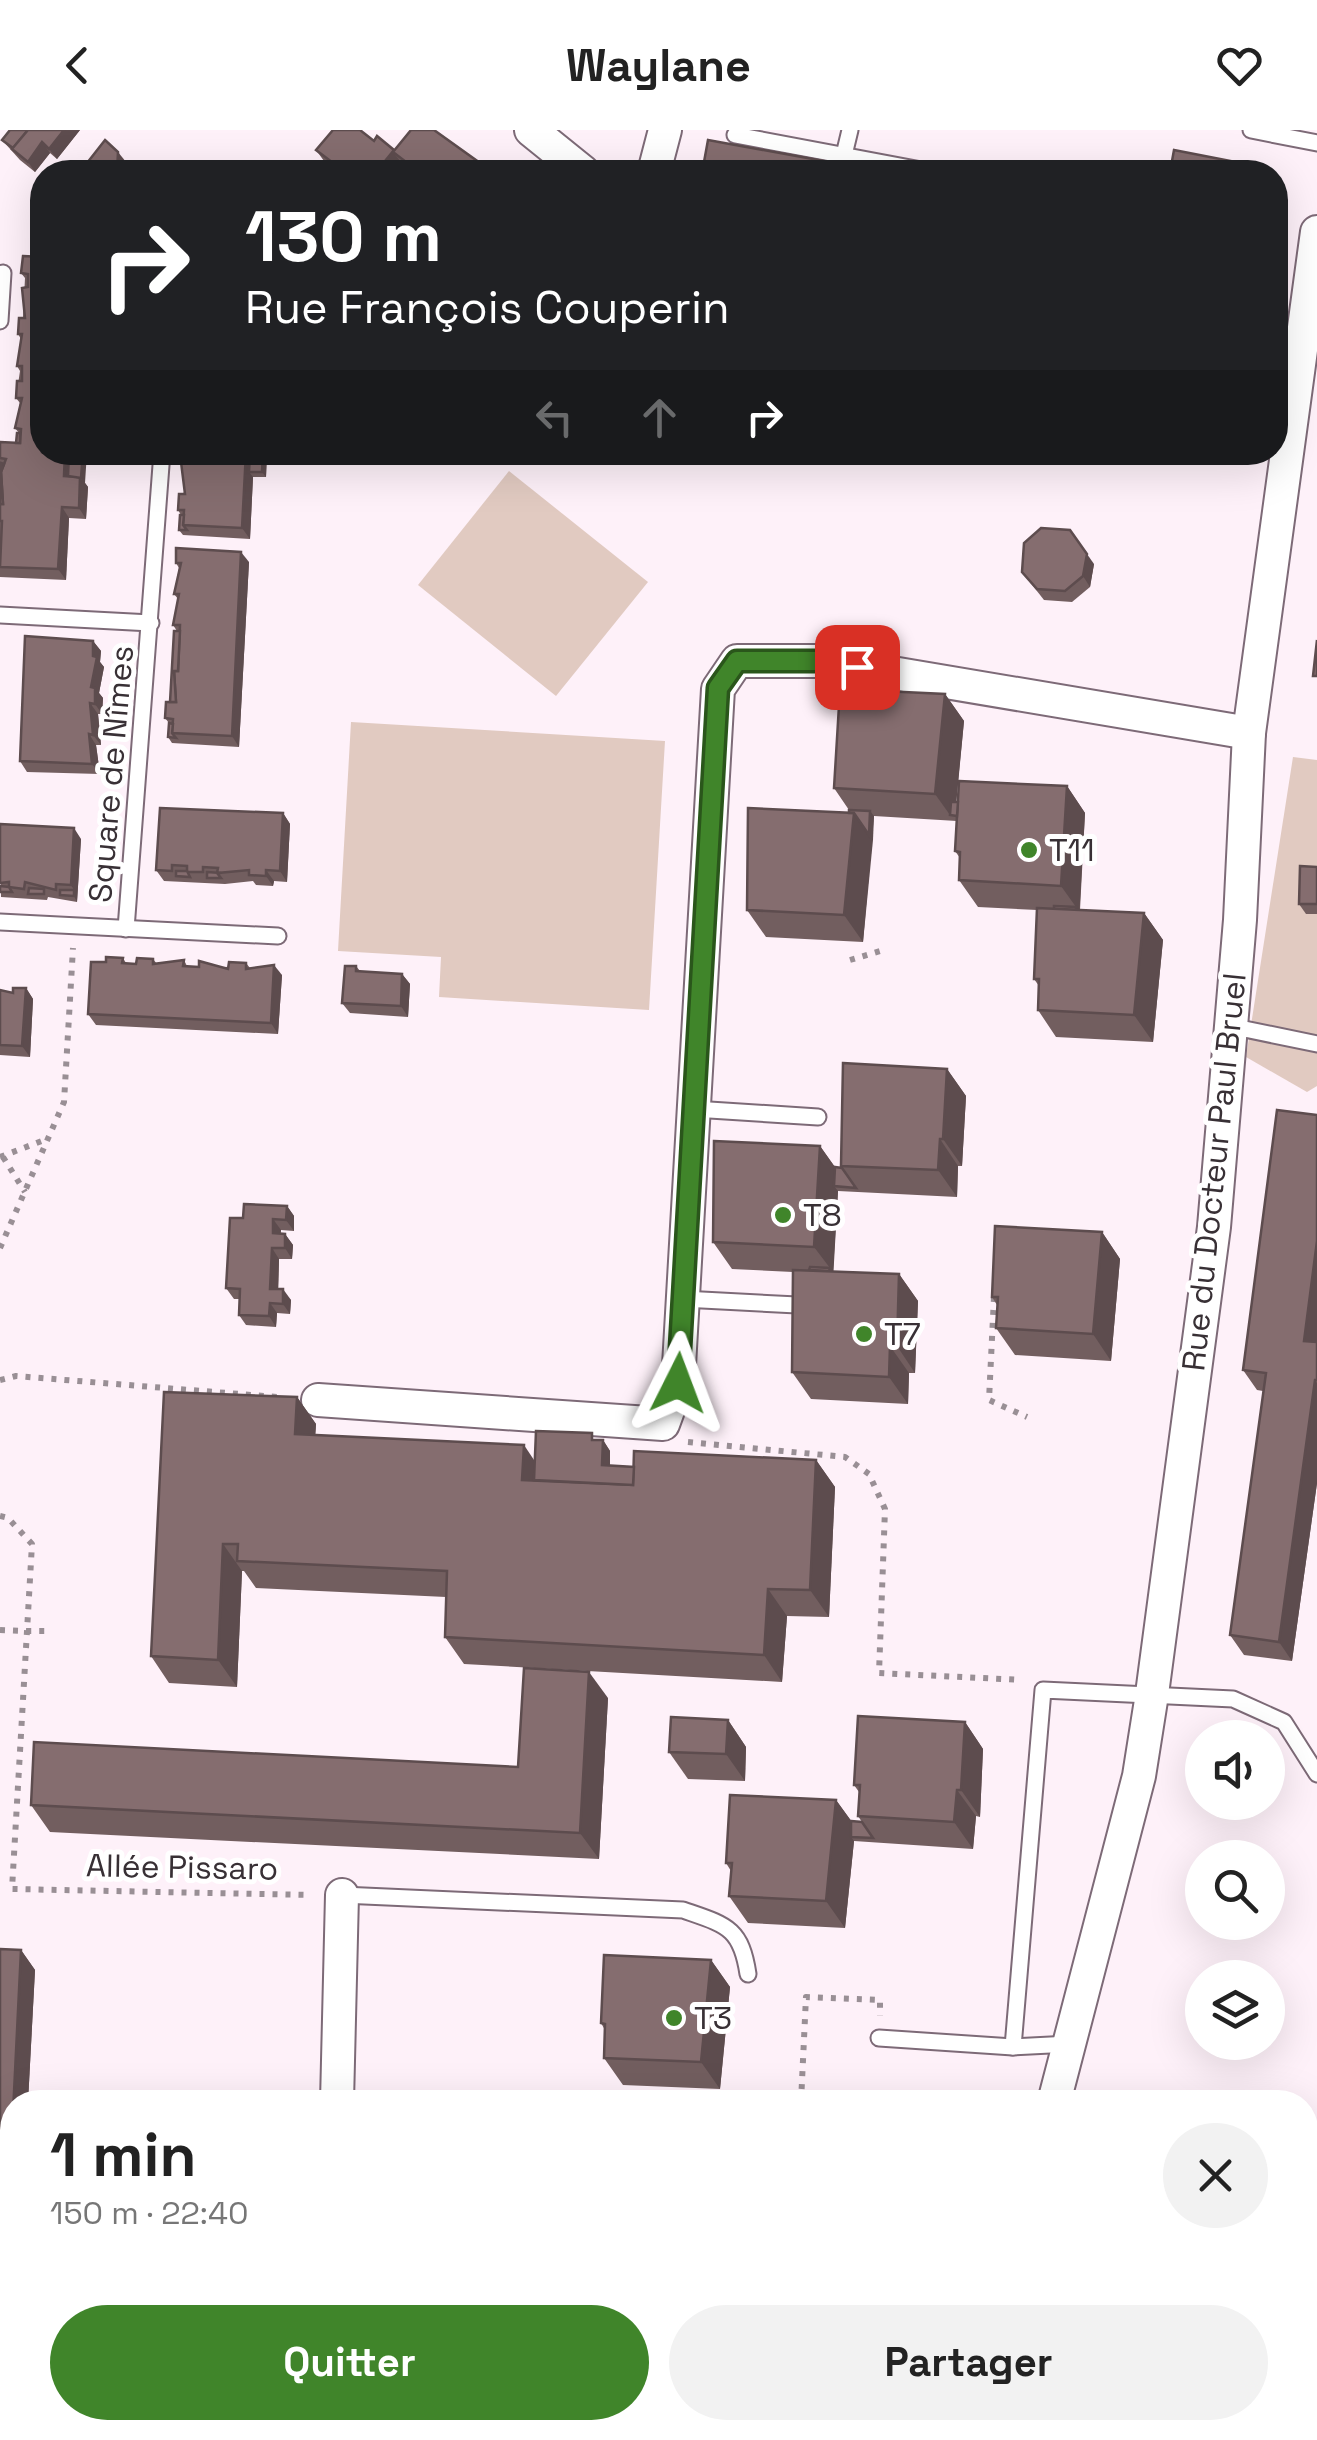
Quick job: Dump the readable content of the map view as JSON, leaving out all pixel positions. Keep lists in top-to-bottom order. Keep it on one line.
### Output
{"streets":{"street":["Rue du Docteur Paul Bruel"],"lane":["Square de Nîmes"],"path":["Allée Pissaro"]},"places":["T11","T8","T7","T3"],"page":{"header":"Waylane","turn":["130 m","Rue François Couperin"],"heading":["1 min","150 m · 22:40"],"buttons":["Quitter","Partager"]}}
